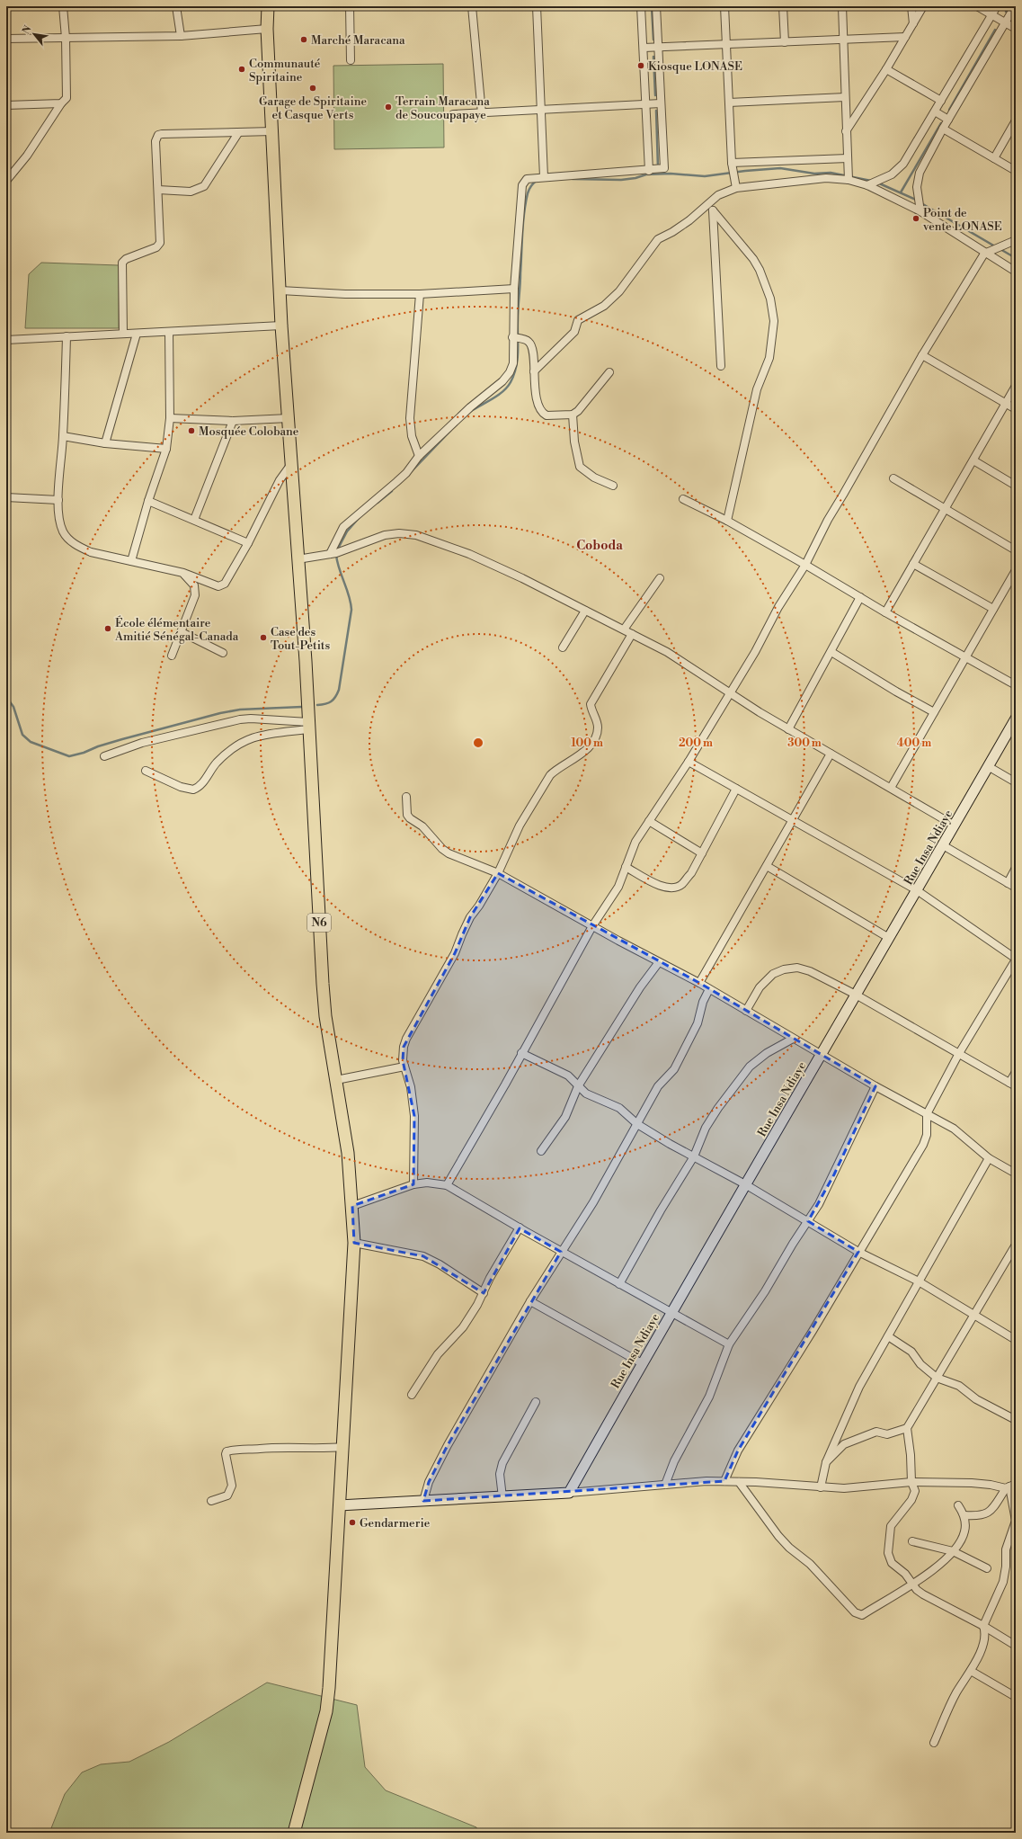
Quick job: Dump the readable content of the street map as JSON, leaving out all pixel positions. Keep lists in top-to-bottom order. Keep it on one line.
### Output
{"streets":{"main road":["Rue Insa Ndiaye","N6"]},"districts":["Coboda"],"places":["Marché Maracana","Kiosque LONASE","Communauté Spiritaine","Garage de Spiritaine et Casque Verts","Terrain Maracana de Soucoupapaye","Point de vente LONASE","Mosquée Colobane","École élémentaire Amitié Sénégal-Canada","Case des Tout-Petits","Gendarmerie"],"north":"top left","rings":["100 m","200 m","300 m","400 m"]}
